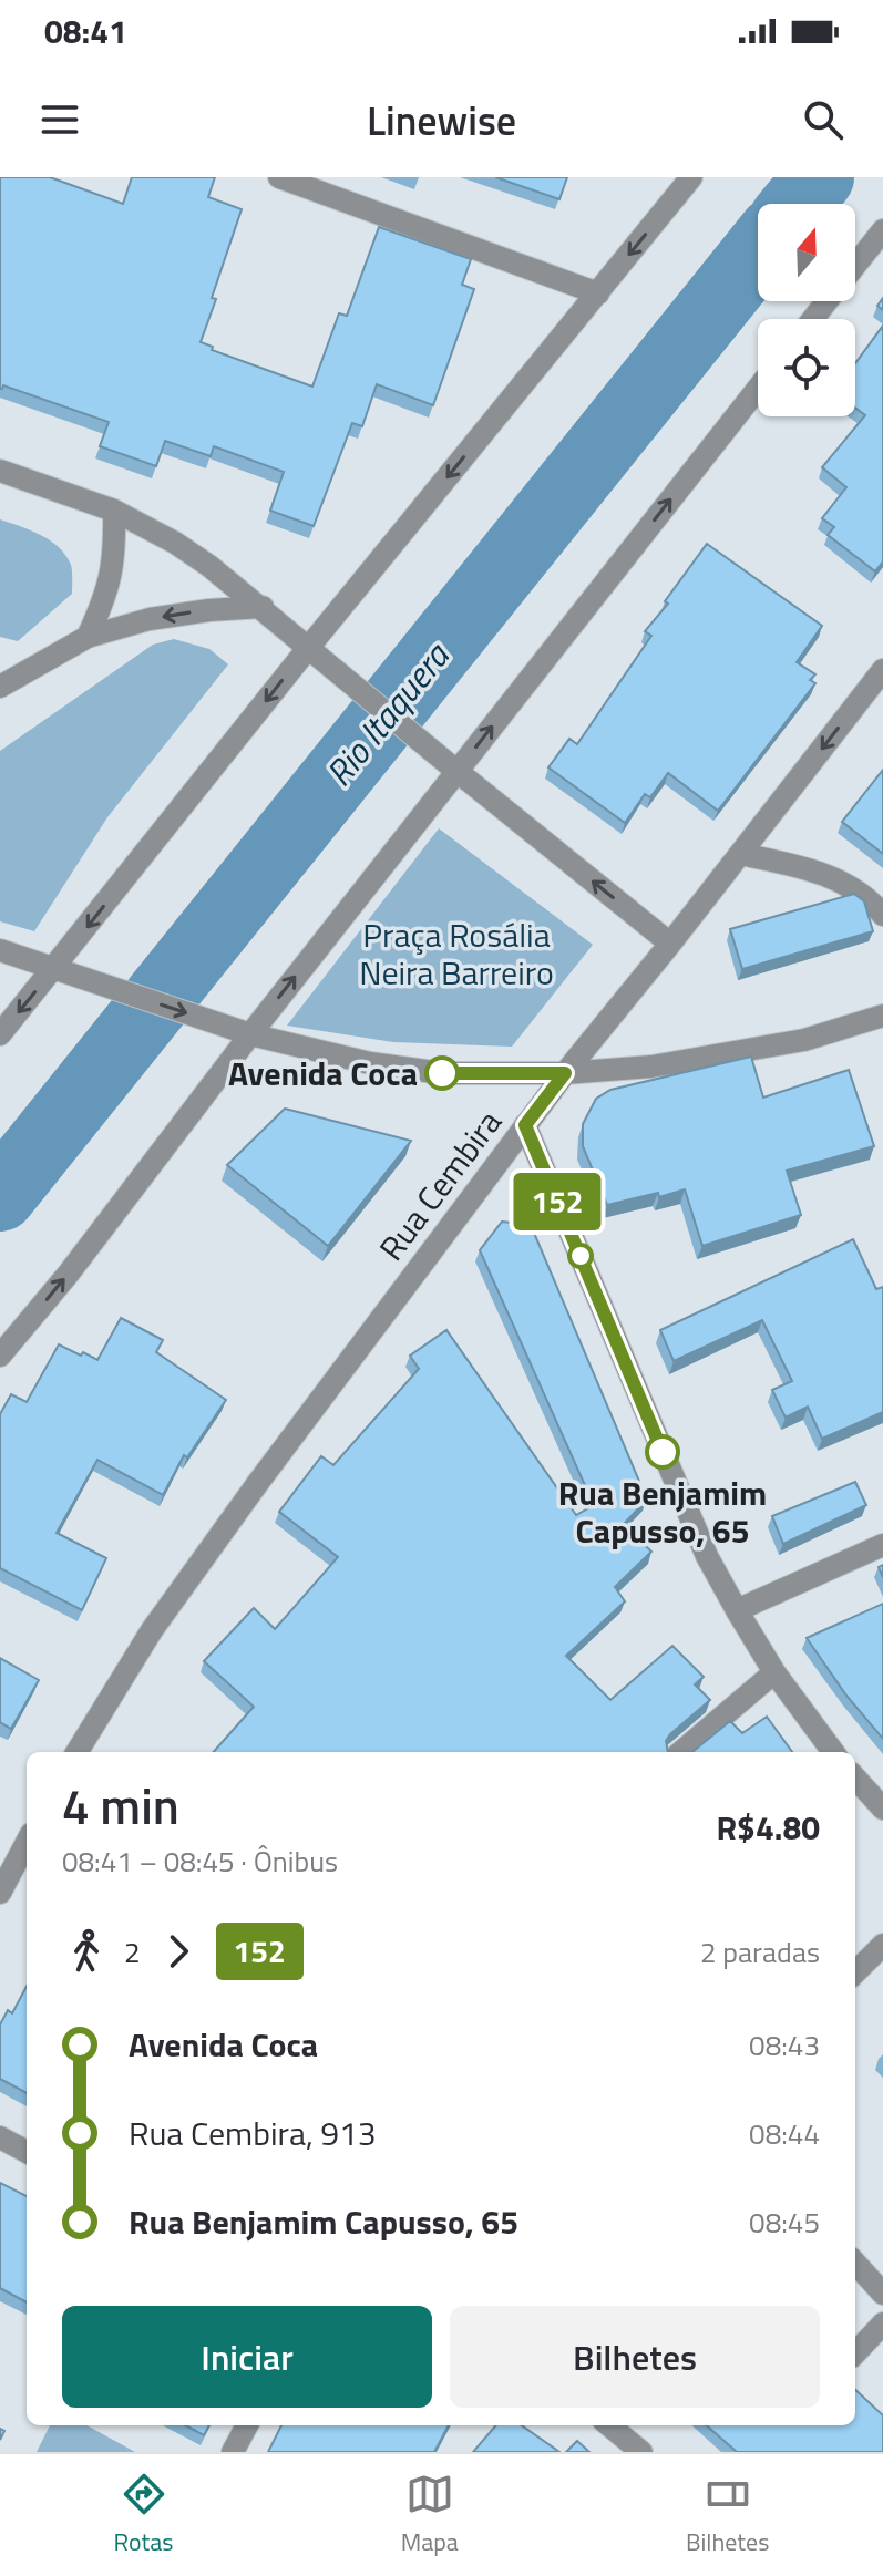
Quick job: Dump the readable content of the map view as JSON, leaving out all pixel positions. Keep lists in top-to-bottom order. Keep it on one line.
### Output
{"streets":{"street":["Rua Cembira"]},"water":["Rio Itaquera"],"parks":["Praça Rosália Neira Barreiro"],"places":["Avenida Coca","Rua Benjamim Capusso, 65"],"lines":["bus line 152"],"north":"top","page":{"status":"08:41","header":"Linewise","on_map":"152","heading":["4 min","08:41 – 08:45 · Ônibus","R$4.80"],"legs":["2","152","2 paradas"],"list":[{"name":"Avenida Coca","value":"08:43"},{"name":"Rua Cembira, 913","value":"08:44"},{"name":"Rua Benjamim Capusso, 65","value":"08:45"}],"buttons":["Iniciar","Bilhetes"],"tabs":["Rotas","Mapa","Bilhetes"]}}
